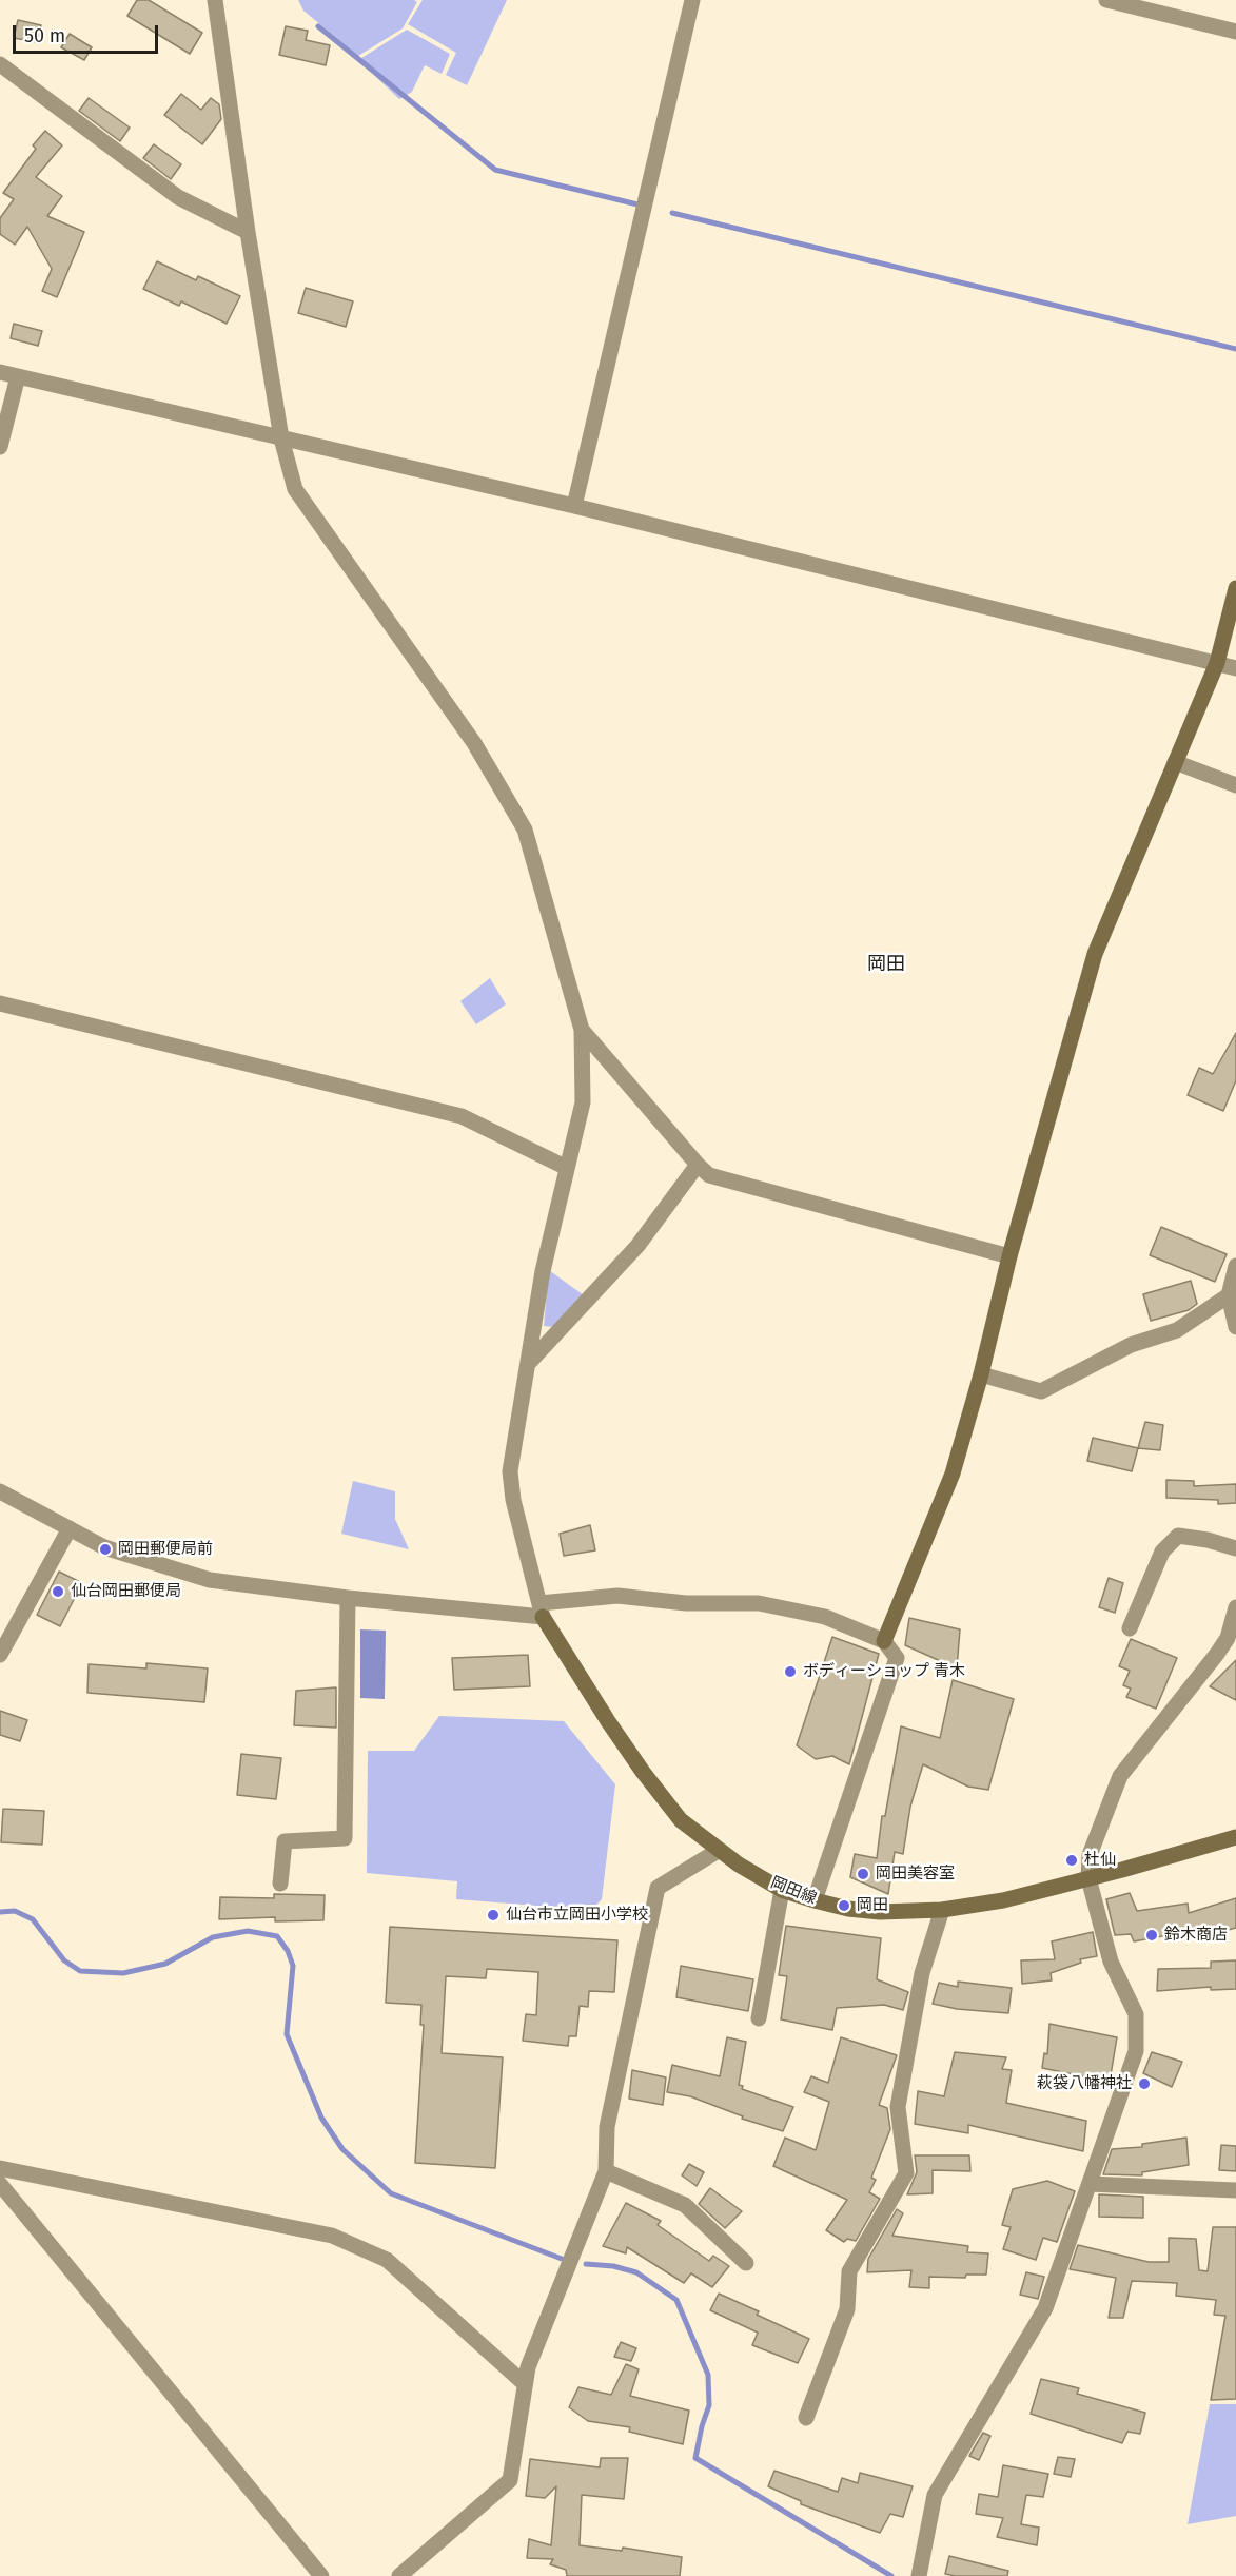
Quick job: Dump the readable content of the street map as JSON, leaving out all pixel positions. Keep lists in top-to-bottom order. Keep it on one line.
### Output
{"streets":{"street":["岡田線"]},"districts":["岡田"],"places":["岡田郵便局前","仙台岡田郵便局","ボディーショップ 青木","杜仙","岡田美容室","岡田","仙台市立岡田小学校","鈴木商店","萩袋八幡神社"],"scale_bar":"50 m"}
